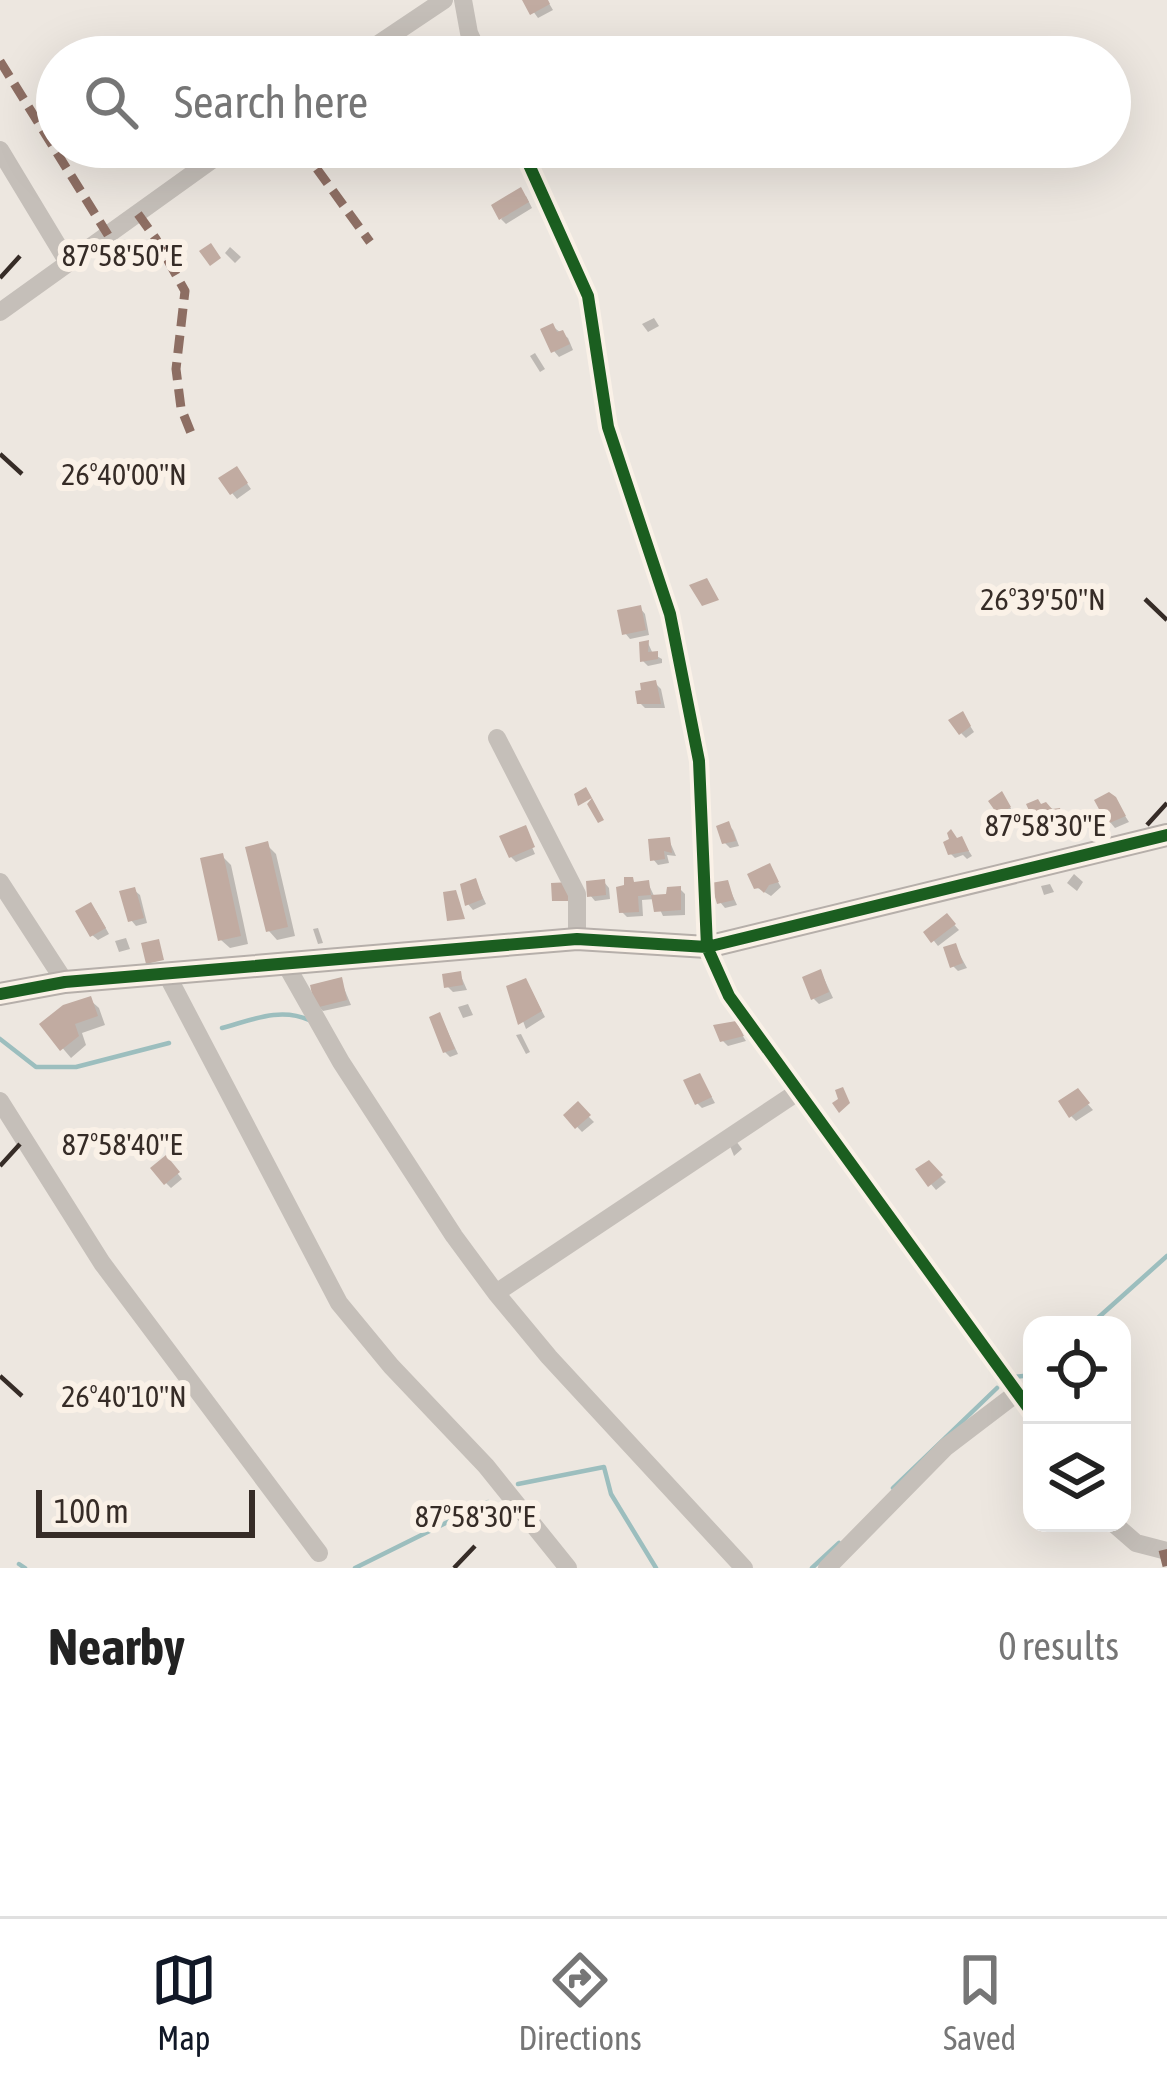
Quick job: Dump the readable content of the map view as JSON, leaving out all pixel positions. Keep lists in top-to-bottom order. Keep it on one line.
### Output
{"scale_bar":"100 m","page":{"search":"Search here","scale":"100 m","heading":["Nearby","0 results"],"nav":["Map","Directions","Saved"]},"coordinates":["87°58'50\"E","26°40'00\"N","26°39'50\"N","87°58'30\"E","87°58'40\"E","26°40'10\"N"]}
